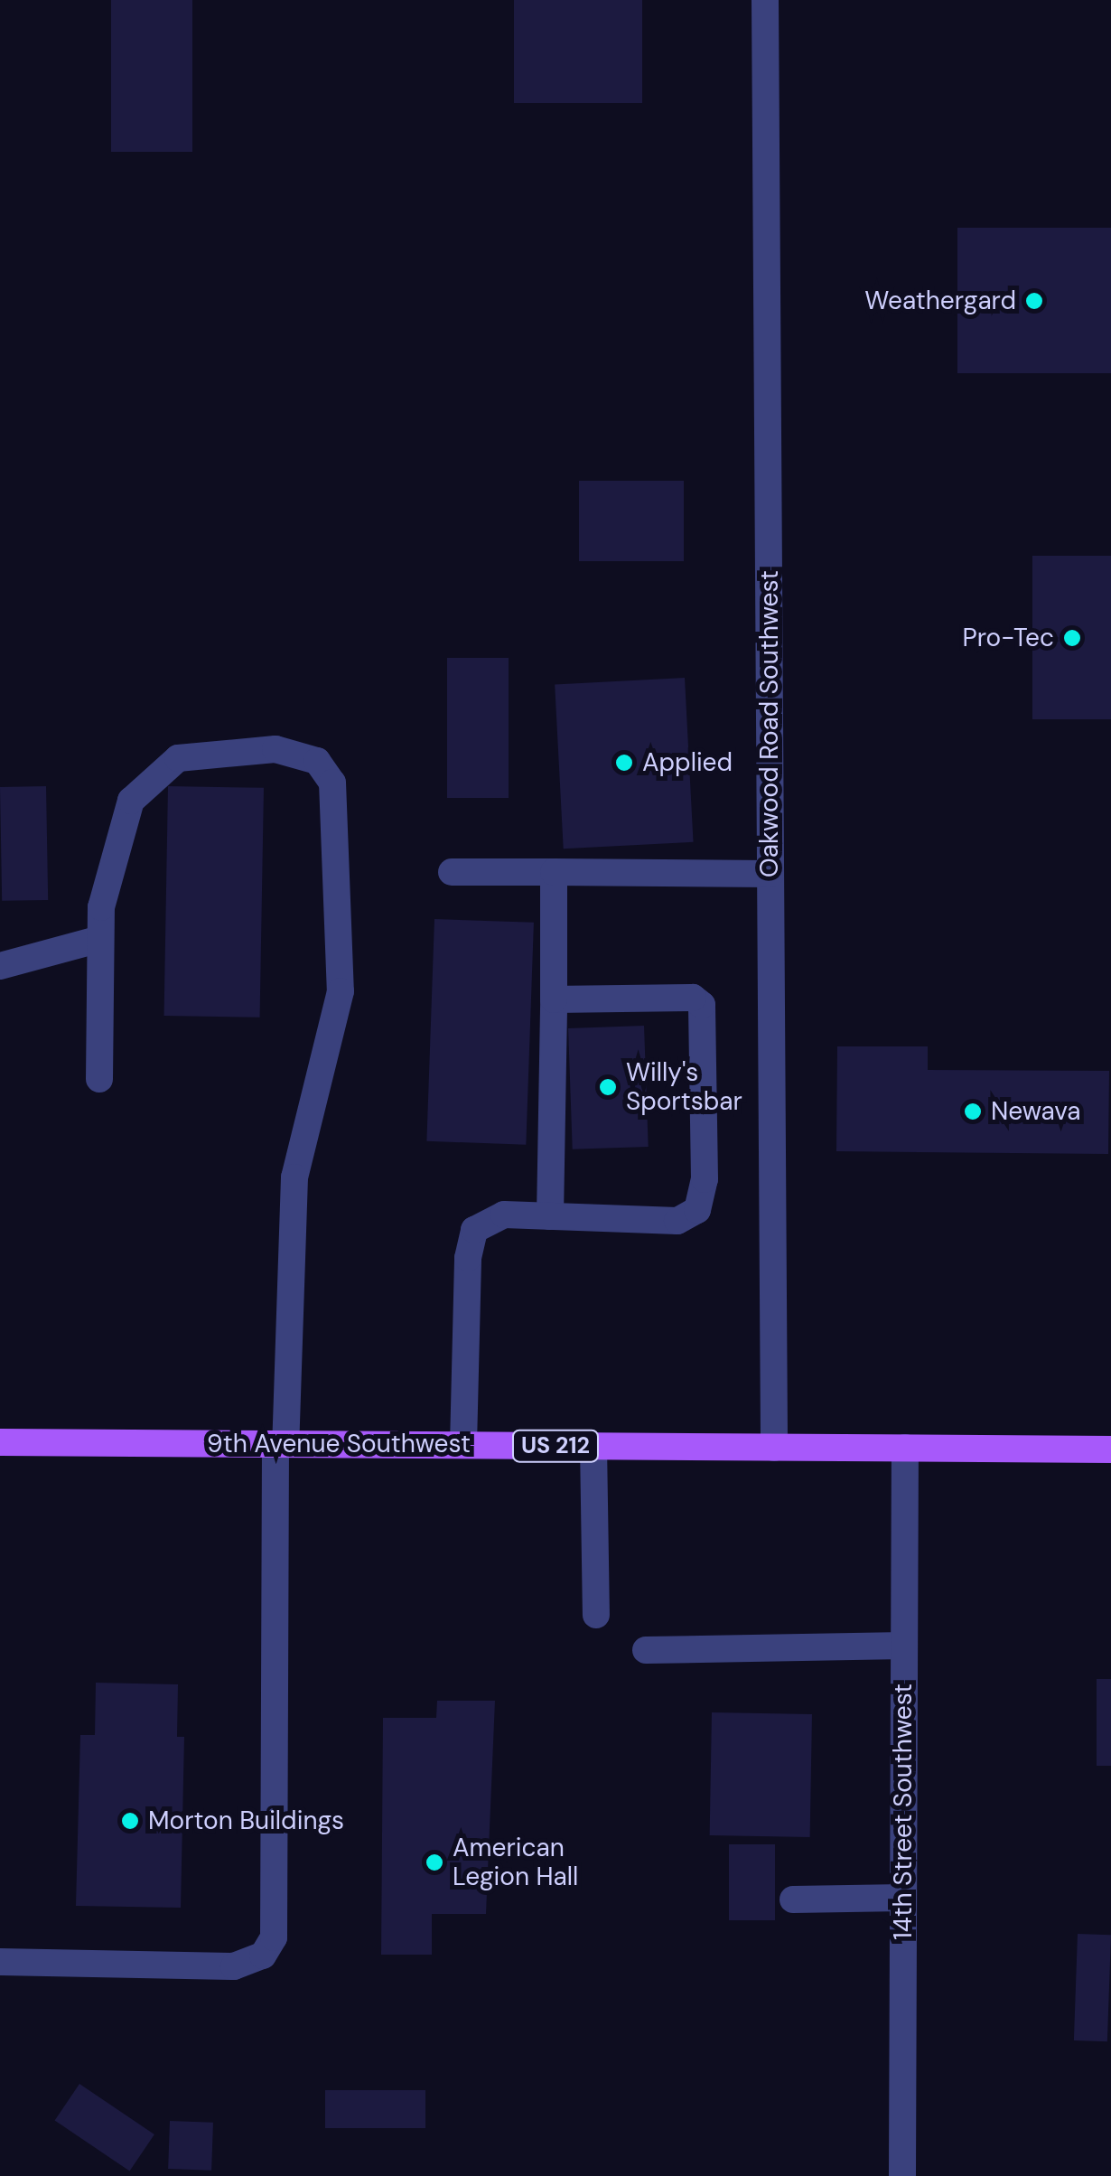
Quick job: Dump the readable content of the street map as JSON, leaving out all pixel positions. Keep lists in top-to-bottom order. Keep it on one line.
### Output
{"streets":{"main road":["9th Avenue Southwest","US 212"],"street":["Oakwood Road Southwest","14th Street Southwest"]},"crossings":[["Oakwood Road Southwest","9th Avenue Southwest"],["9th Avenue Southwest","14th Street Southwest"]],"places":["Weathergard","Pro-Tec","Applied","Willy's Sportsbar","Newava","Morton Buildings","American Legion Hall"]}
